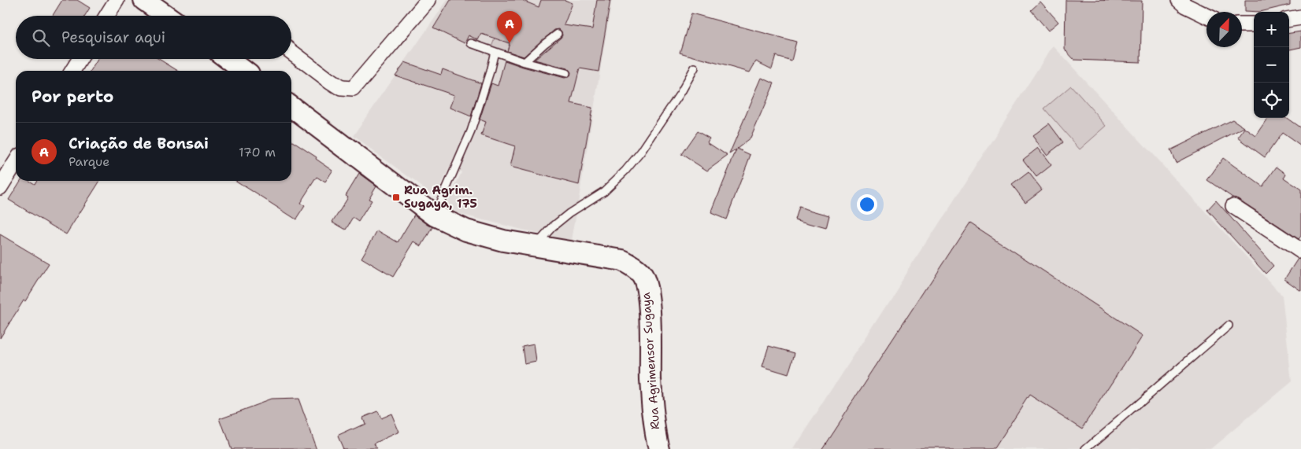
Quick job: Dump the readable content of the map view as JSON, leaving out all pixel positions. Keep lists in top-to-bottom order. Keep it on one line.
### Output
{"streets":{"main road":["Rua Agrimensor Sugaya"]},"places":{"transit":["Rua Agrim. Sugaya, 175"]},"north":"top right","page":{"pins":"A","map_buttons":["+","−"],"search":"Pesquisar aqui","heading":"Por perto","list":[{"mark":"A","name":"Criação de Bonsai","note":"Parque","value":"170 m"}]}}
